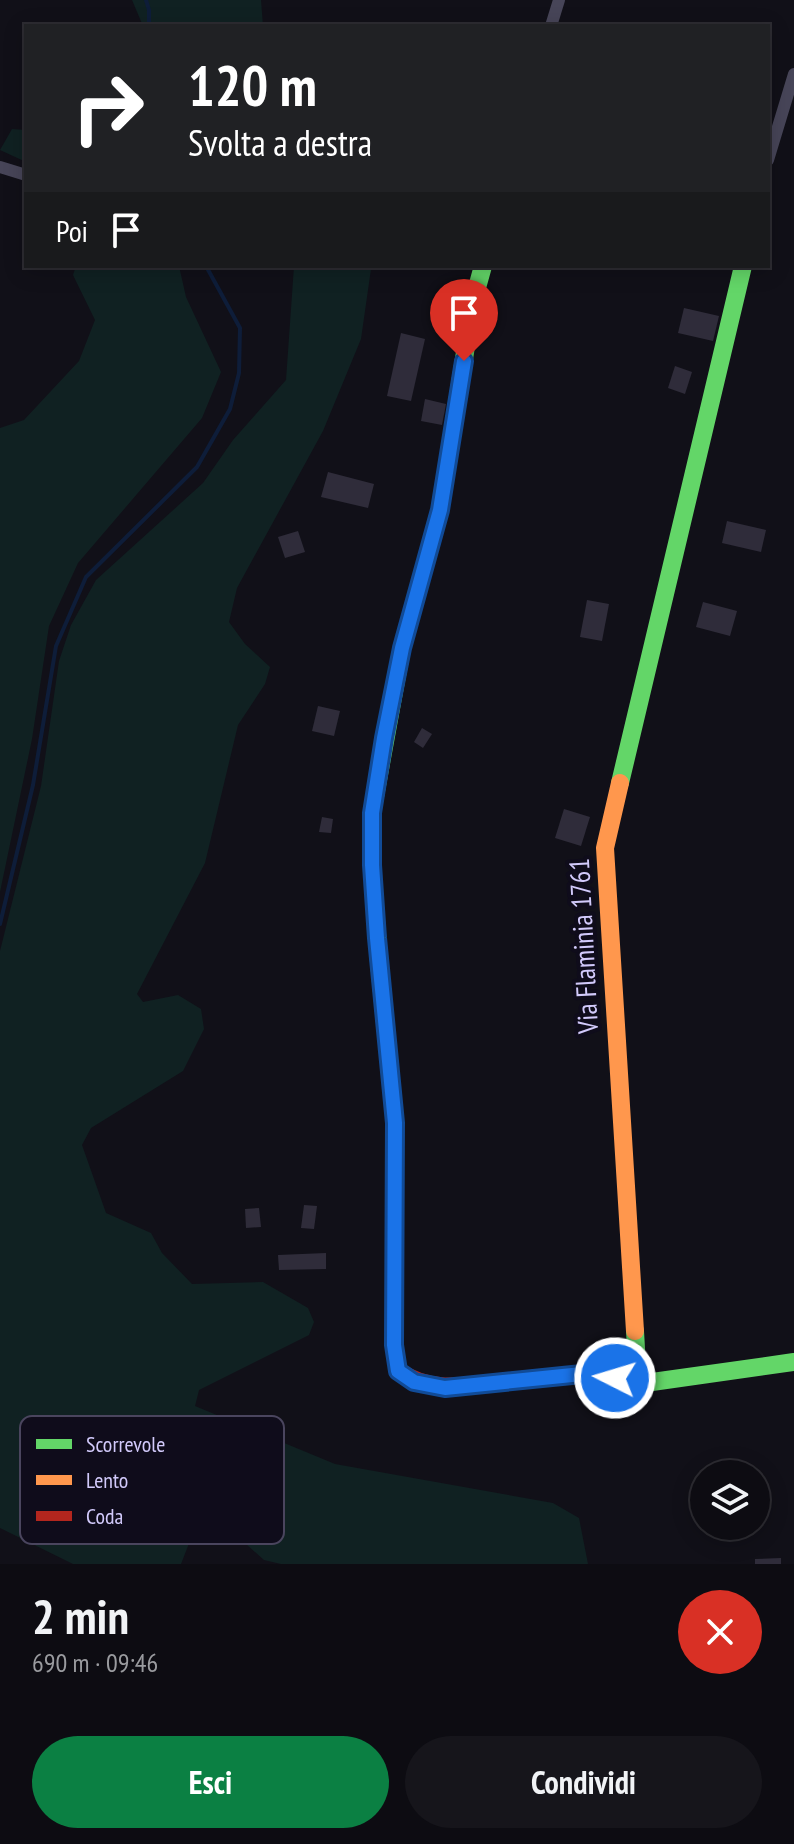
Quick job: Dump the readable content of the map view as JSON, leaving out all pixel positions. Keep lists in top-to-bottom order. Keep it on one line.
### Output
{"streets":{"street":["Via Flaminia 1761"]},"legend":["Scorrevole","Lento","Coda"],"page":{"turn":["120 m","Svolta a destra"],"then":"Poi","heading":["2 min","690 m · 09:46"],"buttons":["Esci","Condividi"]}}
